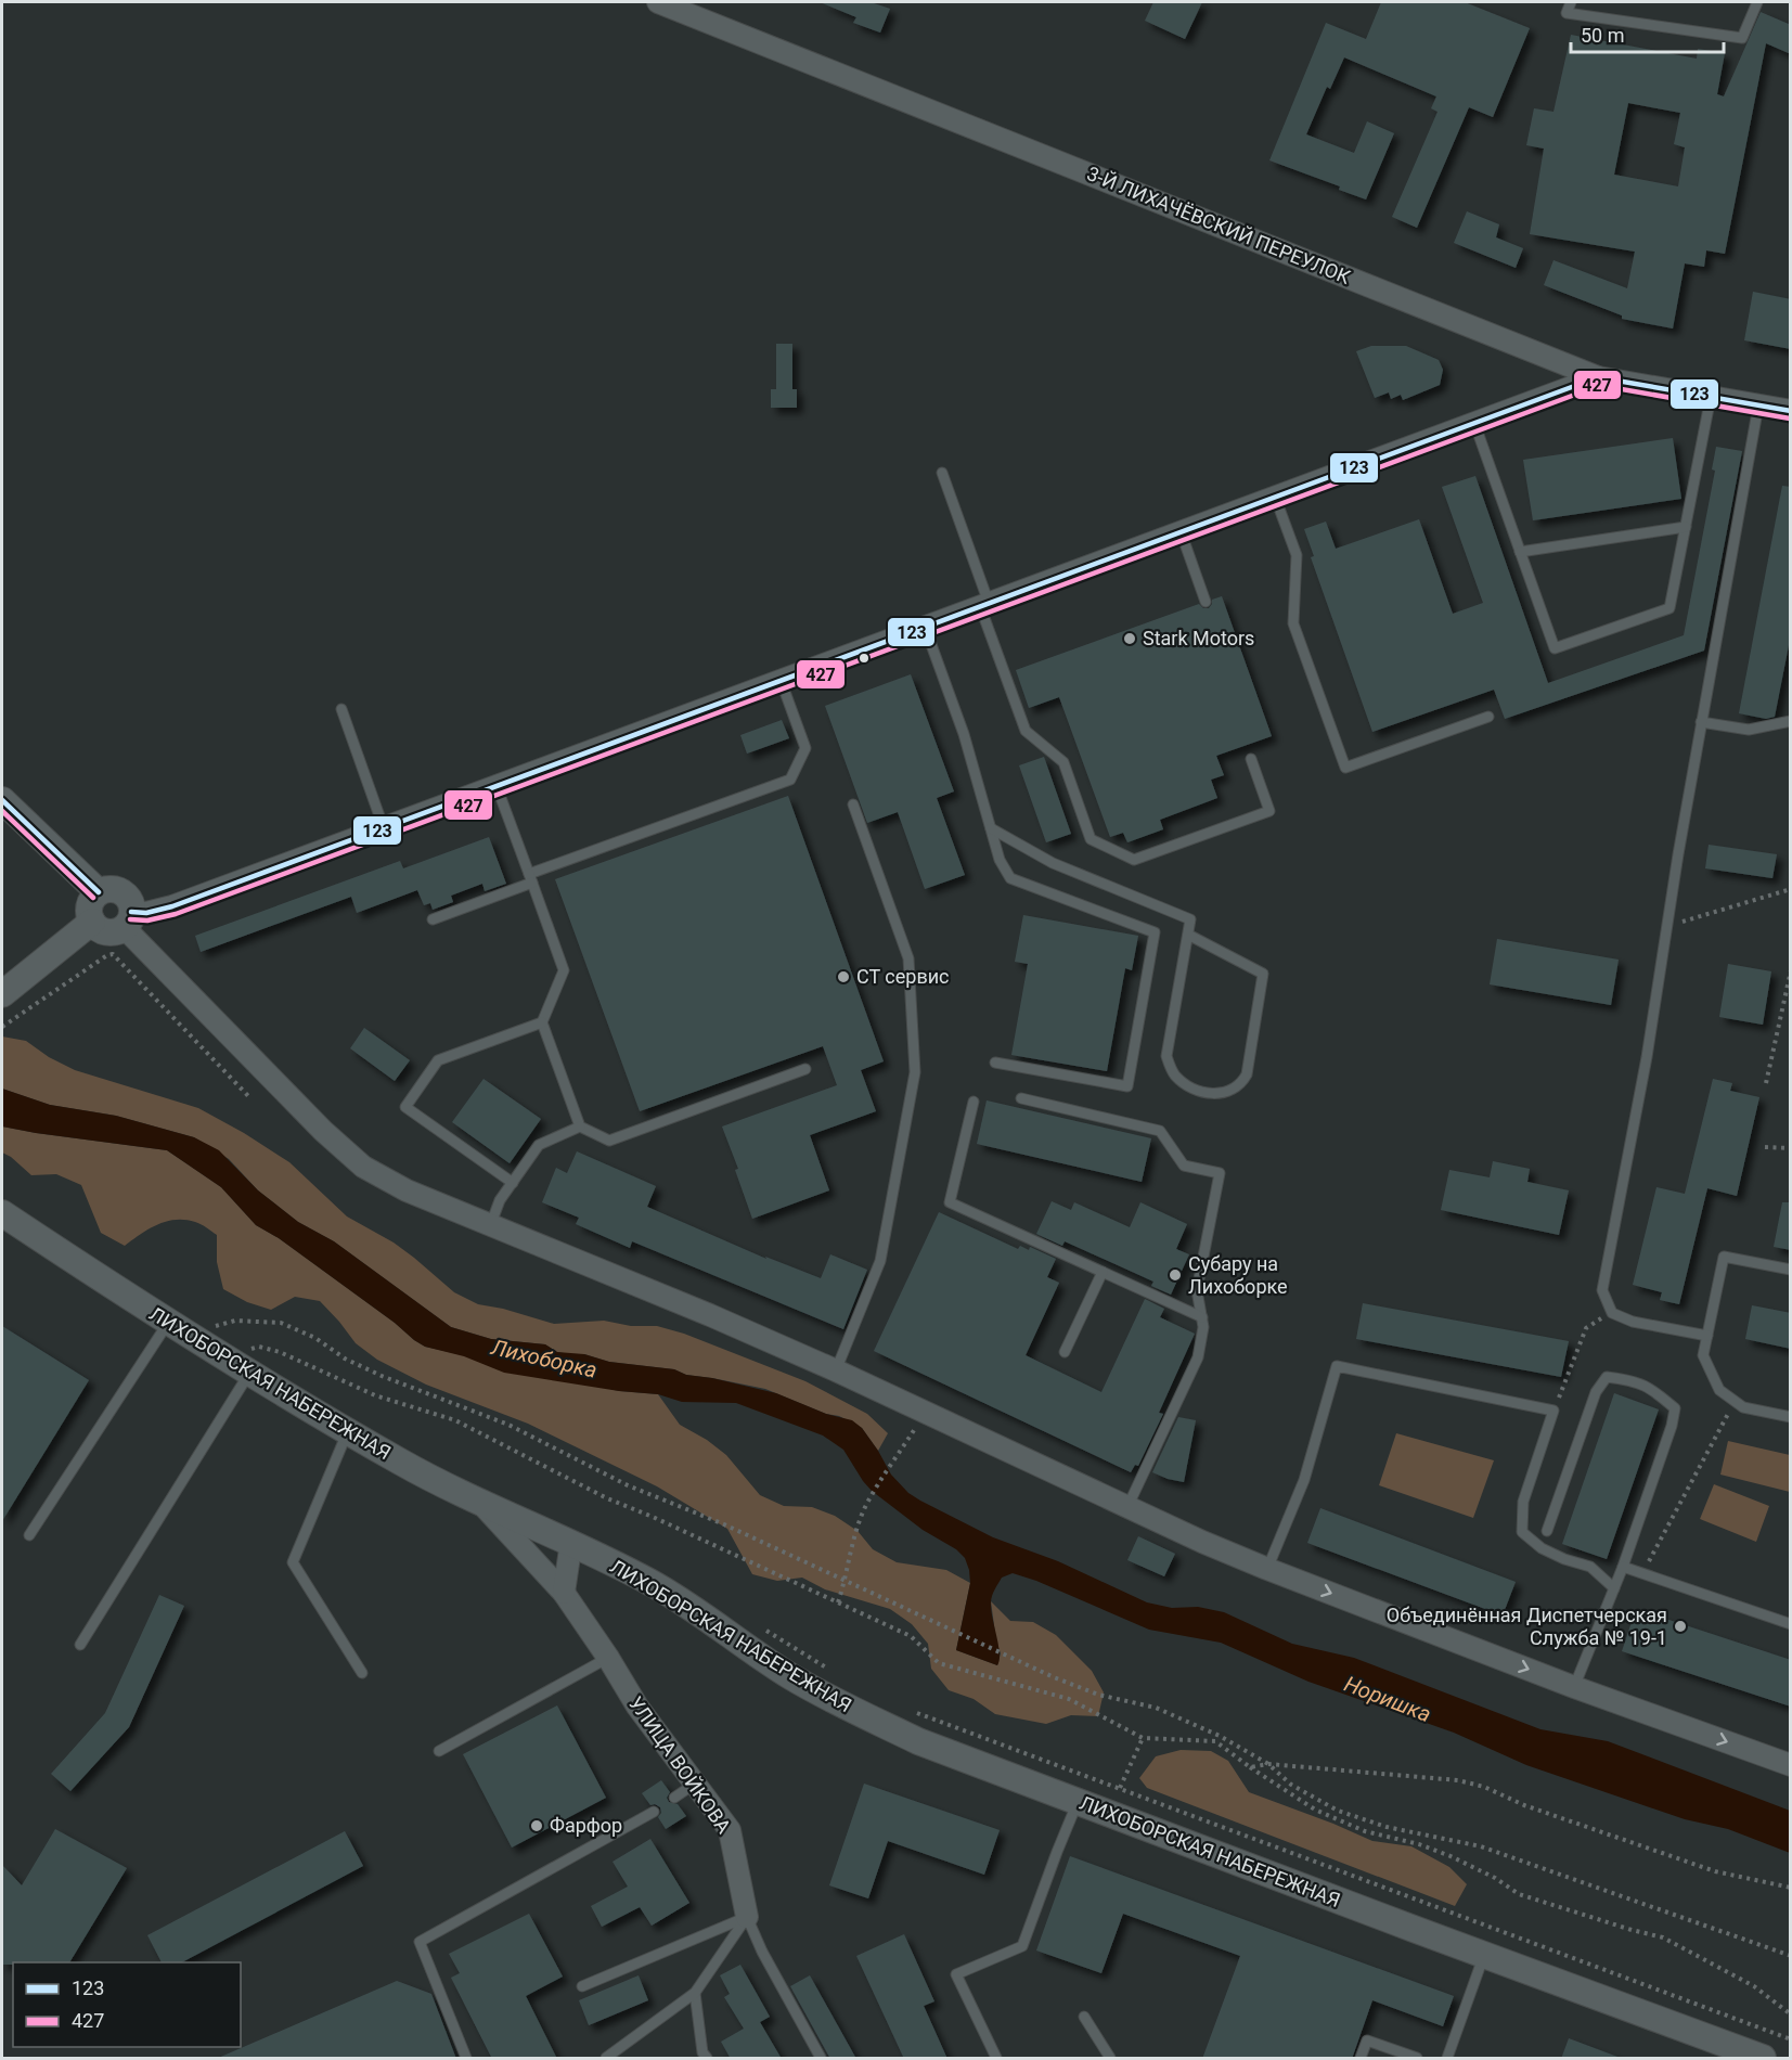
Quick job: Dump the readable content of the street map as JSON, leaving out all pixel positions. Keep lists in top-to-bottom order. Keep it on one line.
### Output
{"streets":{"street":["3-Й ЛИХАЧЁВСКИЙ ПЕРЕУЛОК","ЛИХОБОРСКАЯ НАБЕРЕЖНАЯ","УЛИЦА ВОЙКОВА"]},"crossings":[["ЛИХОБОРСКАЯ НАБЕРЕЖНАЯ","УЛИЦА ВОЙКОВА"]],"water":["Лихоборка","Норишка"],"places":["Stark Motors","СТ сервис","Субару на Лихоборке","Объединённая Диспетчерская Служба № 19-1","Фарфор"],"lines":["transit line 123","transit line 427"],"legend":["123","427"],"scale_bar":"50 m"}
